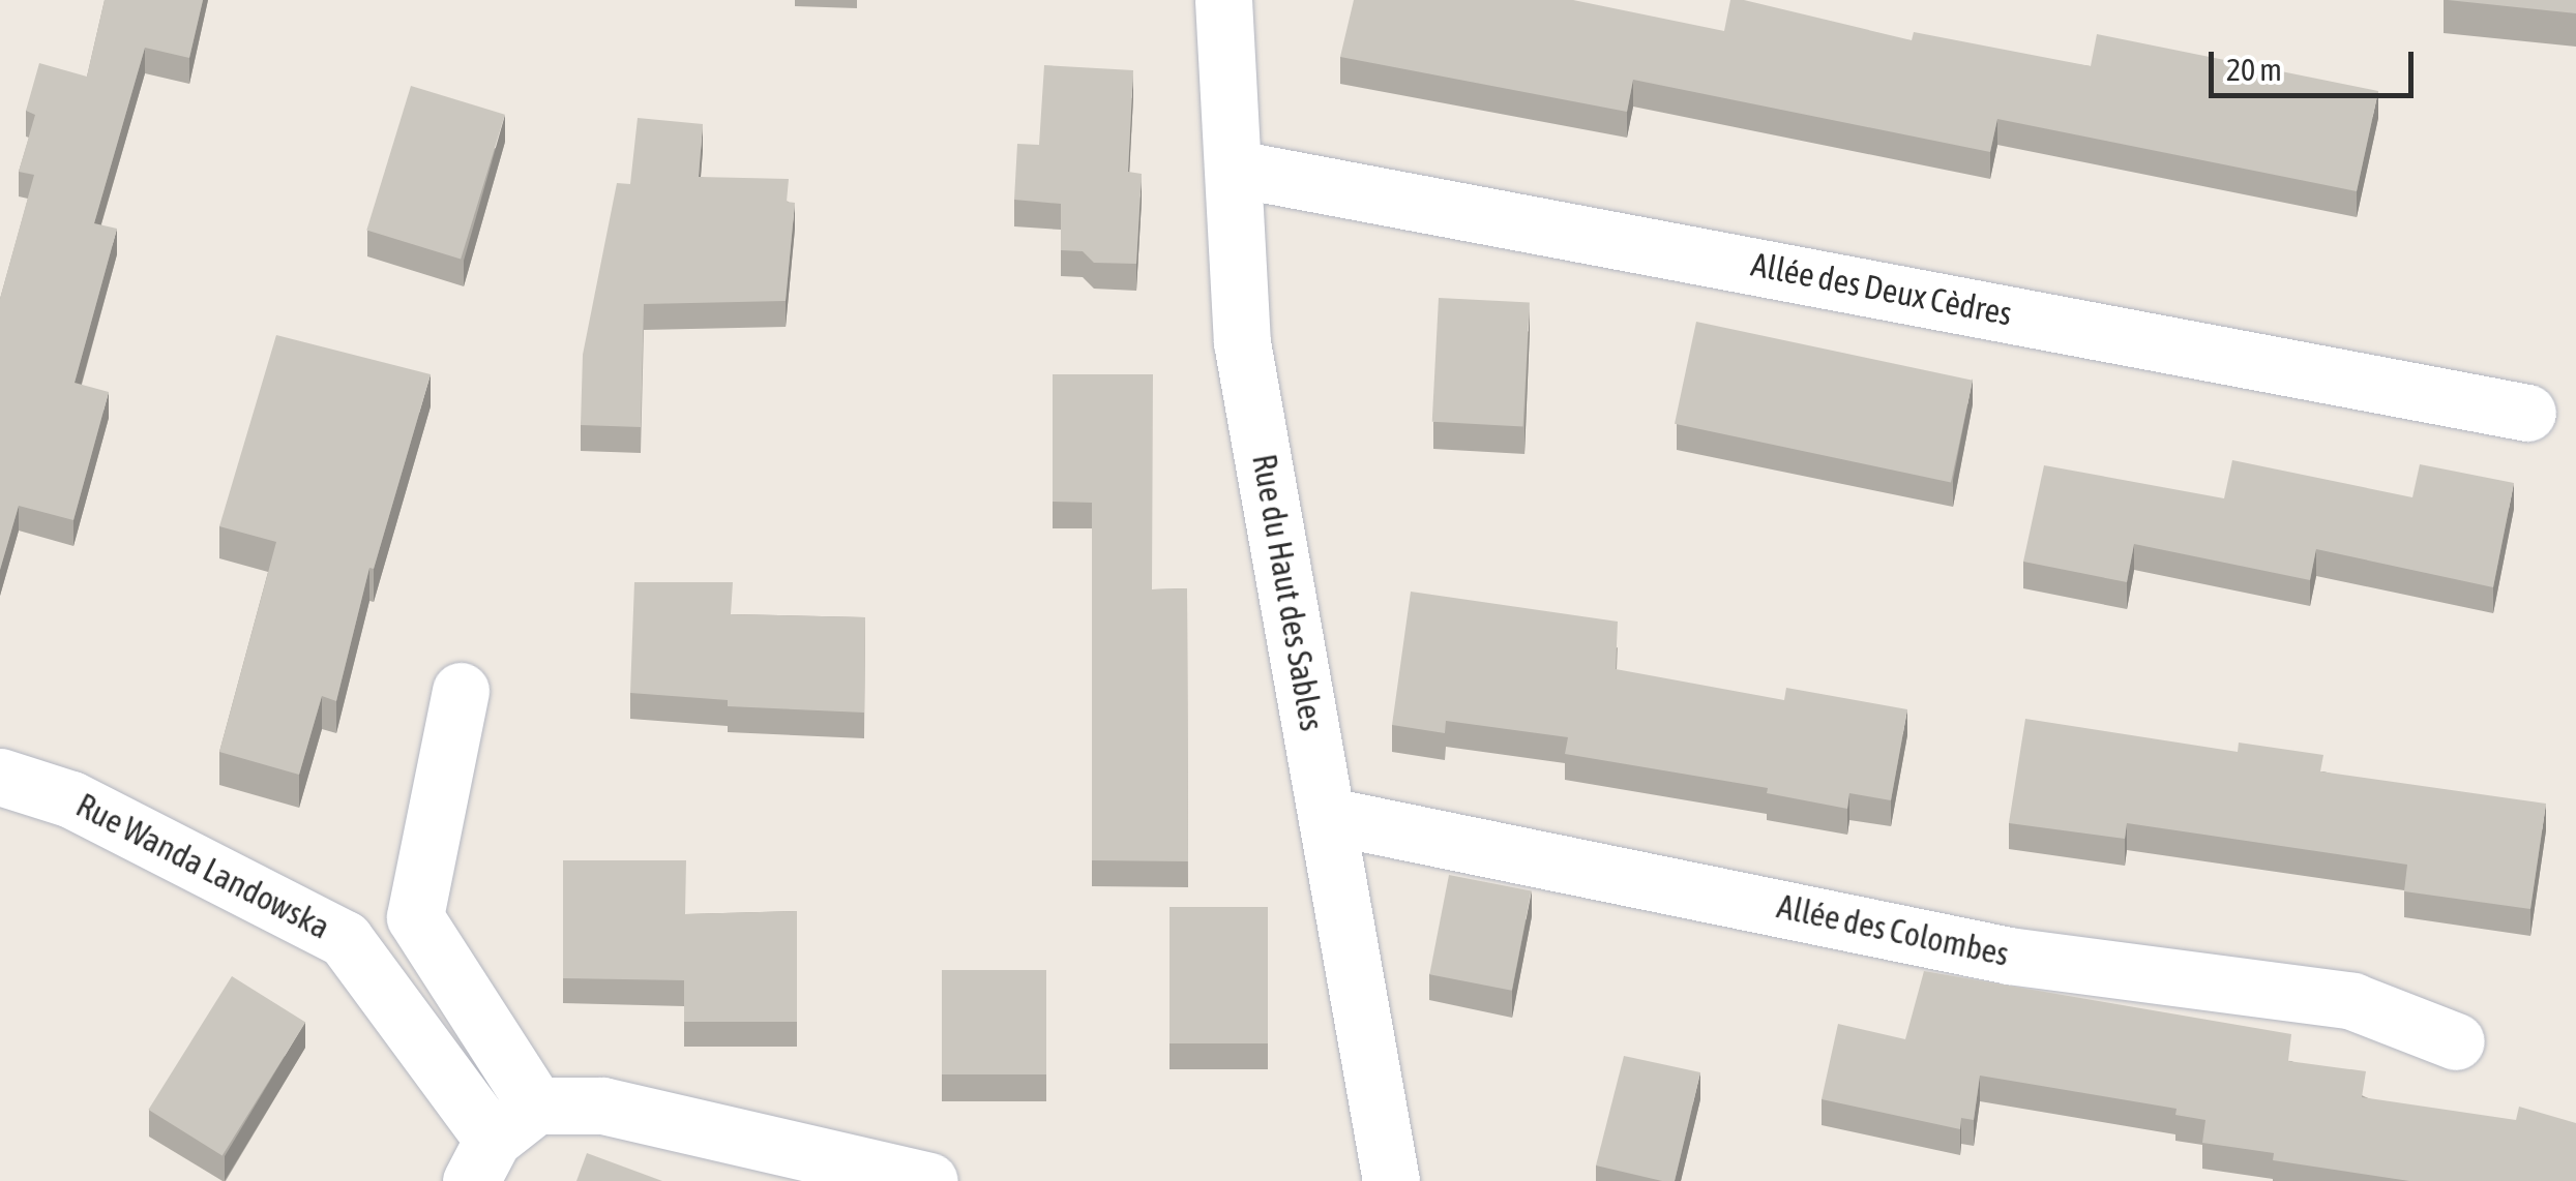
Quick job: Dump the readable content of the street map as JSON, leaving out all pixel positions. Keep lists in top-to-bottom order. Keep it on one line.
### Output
{"streets":{"street":["Allée des Deux Cèdres","Rue du Haut des Sables","Rue Wanda Landowska","Allée des Colombes"]},"crossings":[["Allée des Deux Cèdres","Rue du Haut des Sables"],["Rue du Haut des Sables","Allée des Colombes"]],"scale_bar":"20 m"}
